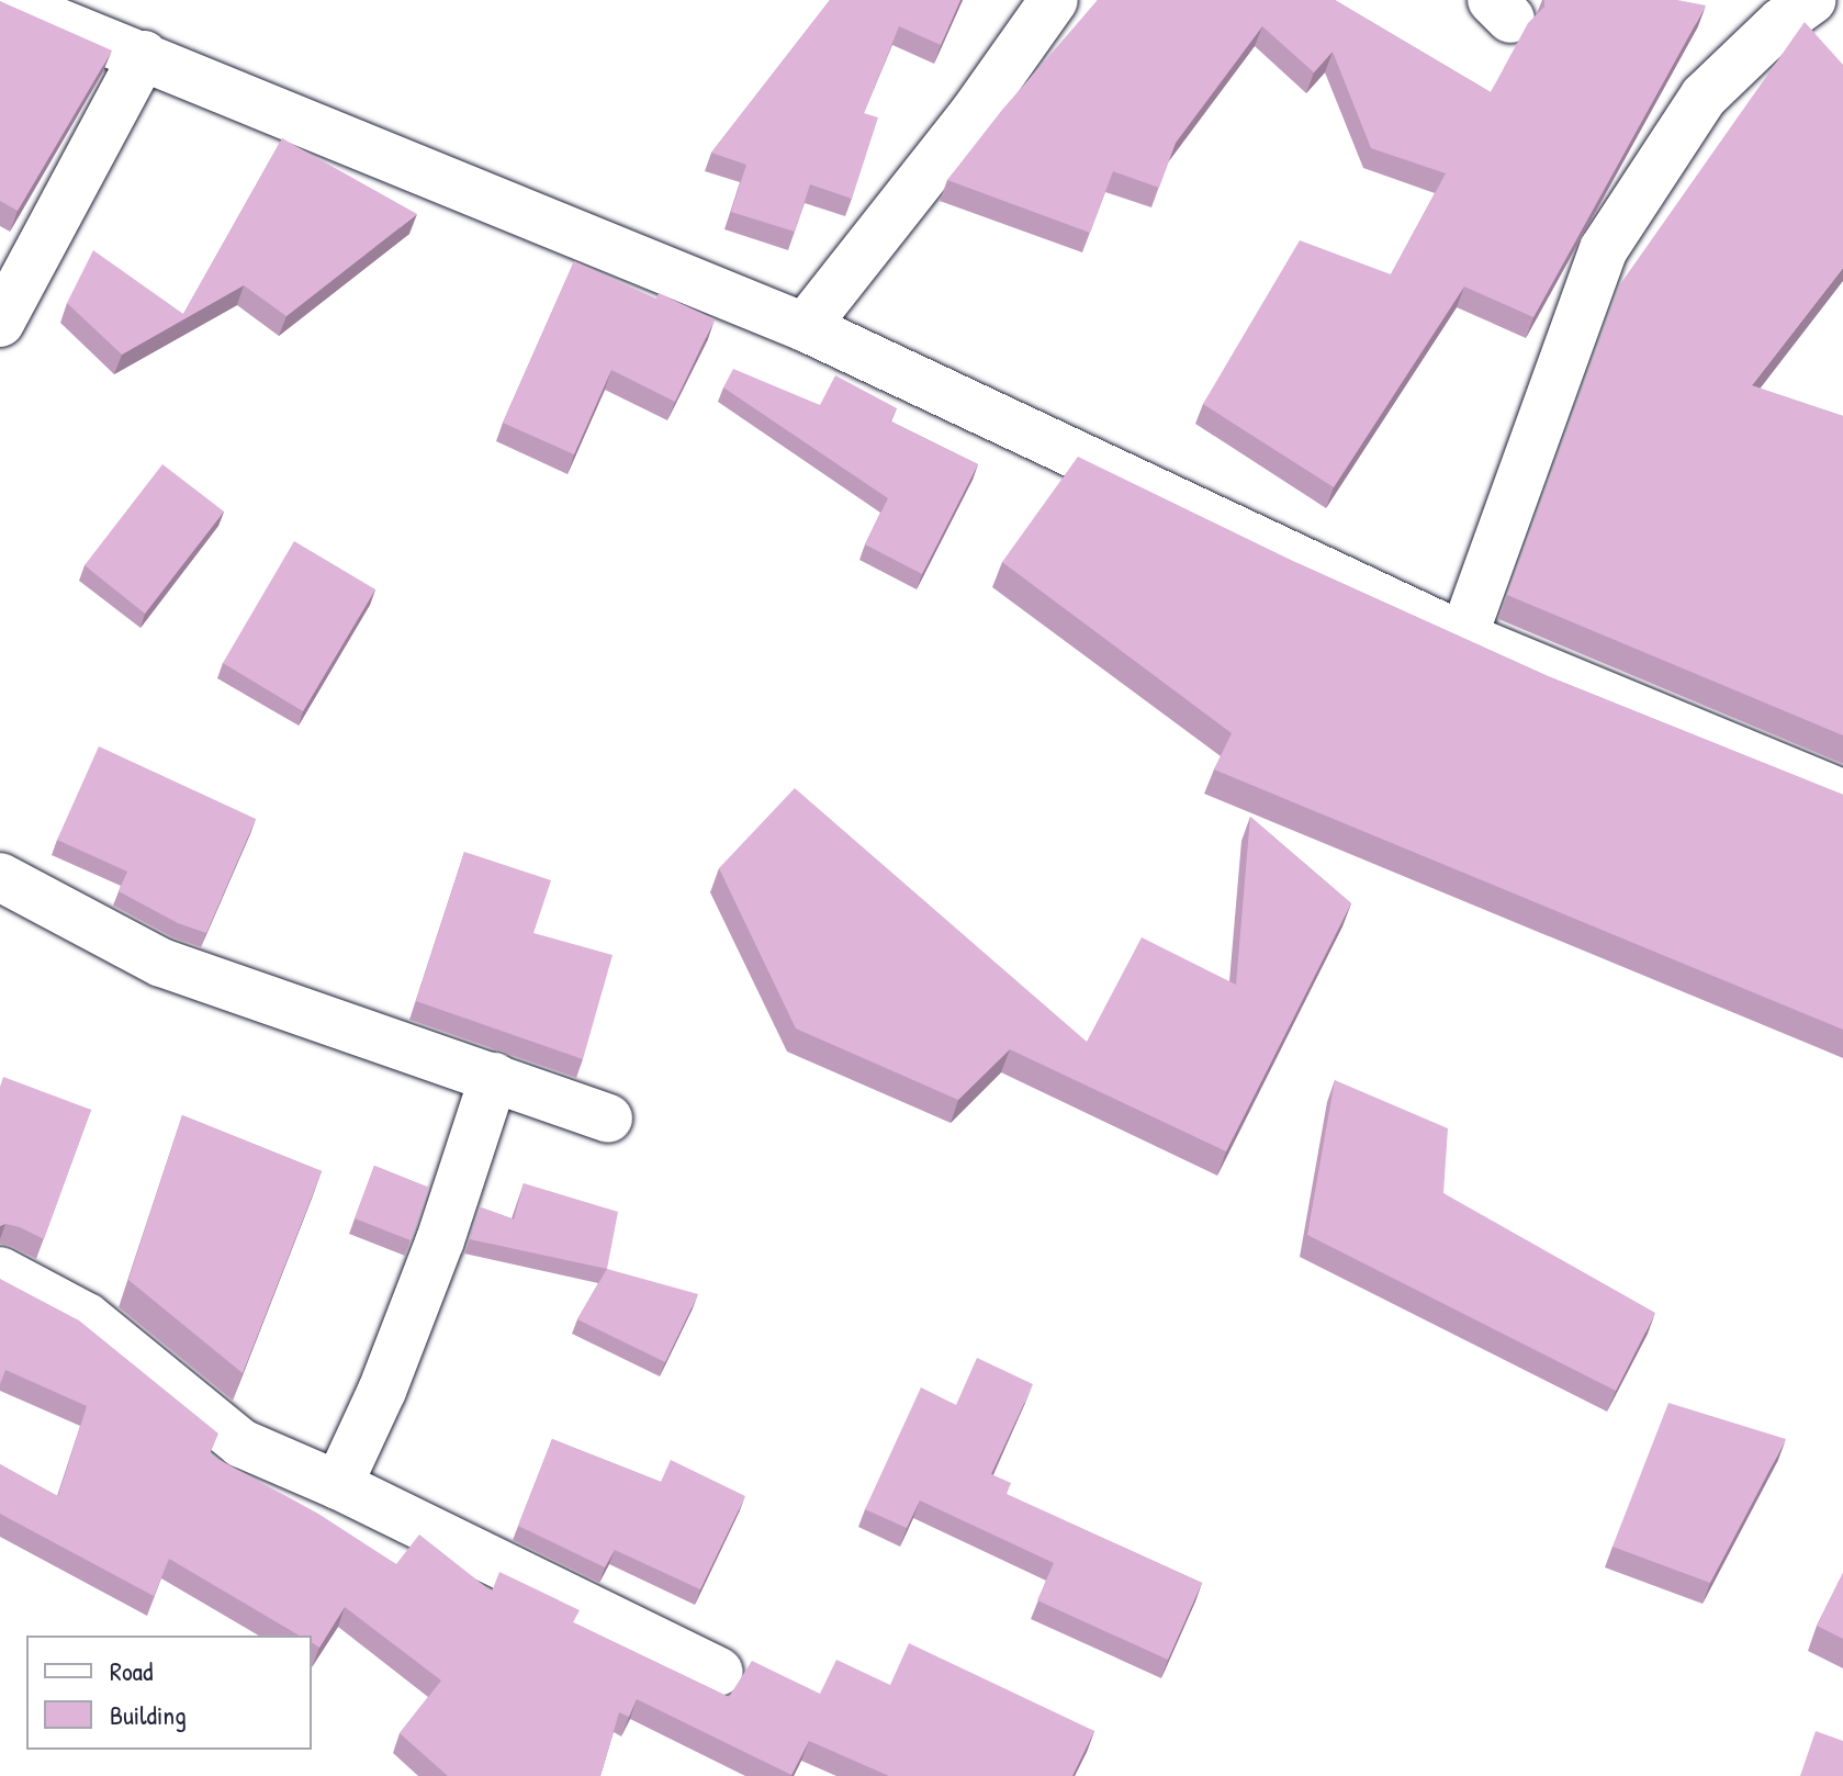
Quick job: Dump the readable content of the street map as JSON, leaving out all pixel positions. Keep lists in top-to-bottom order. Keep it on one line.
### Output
{"legend":["Road","Building"]}
